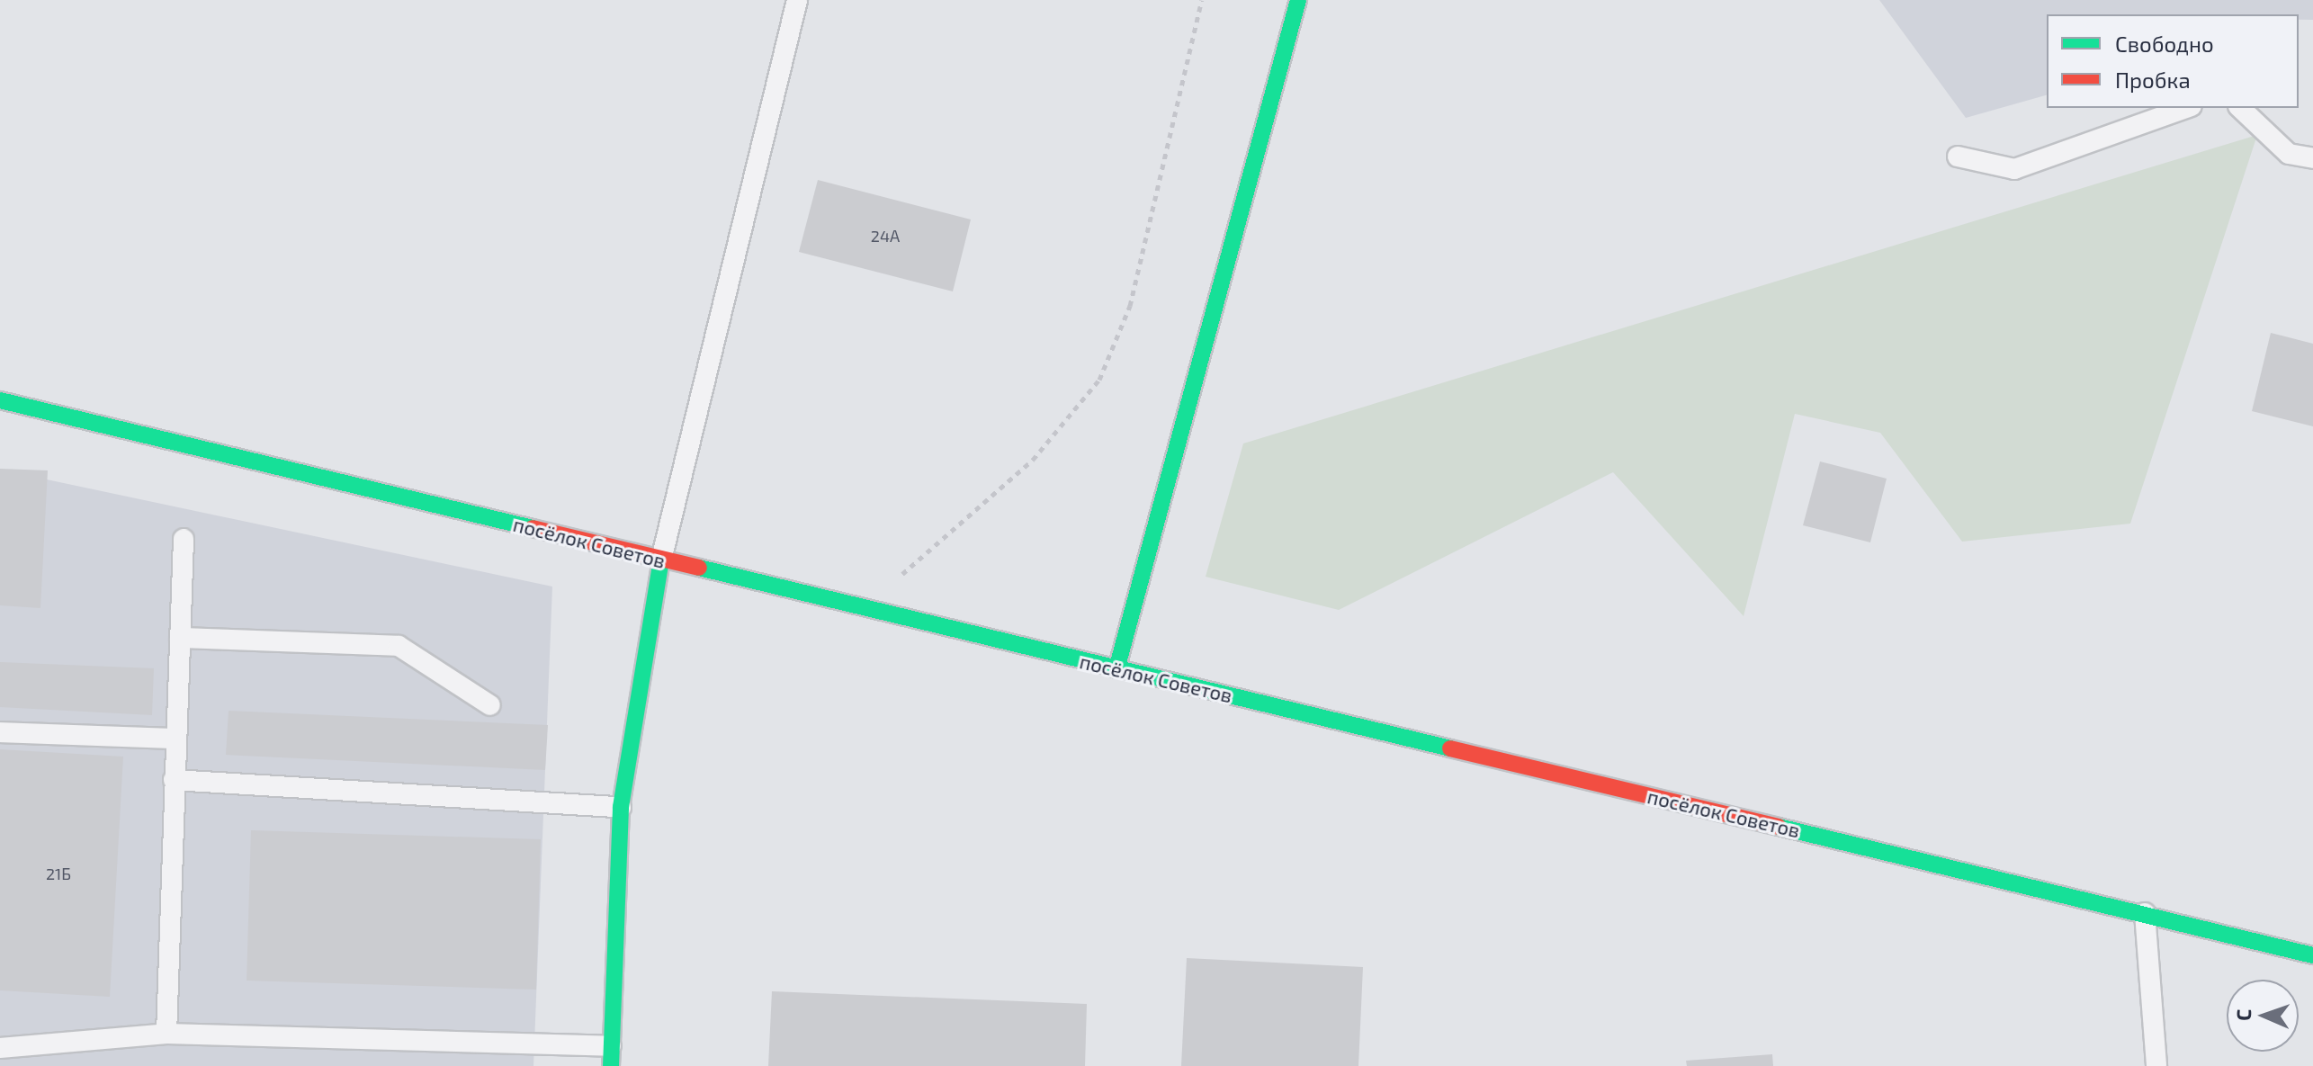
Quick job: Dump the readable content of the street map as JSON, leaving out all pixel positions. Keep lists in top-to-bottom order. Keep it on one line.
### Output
{"streets":{"street":["посёлок Советов"]},"house_numbers":["24А","21Б"],"legend":["Свободно","Пробка"],"north":"left"}
